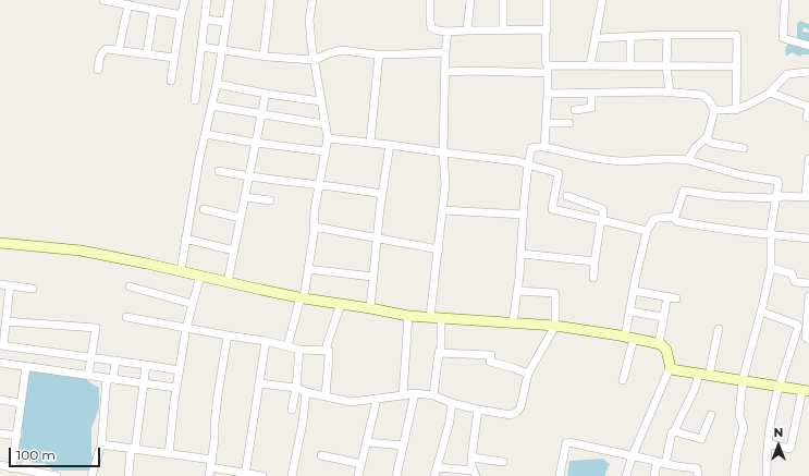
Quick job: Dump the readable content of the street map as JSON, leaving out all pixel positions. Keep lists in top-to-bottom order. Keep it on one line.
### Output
{"scale_bar":"100 m","north":"top"}
